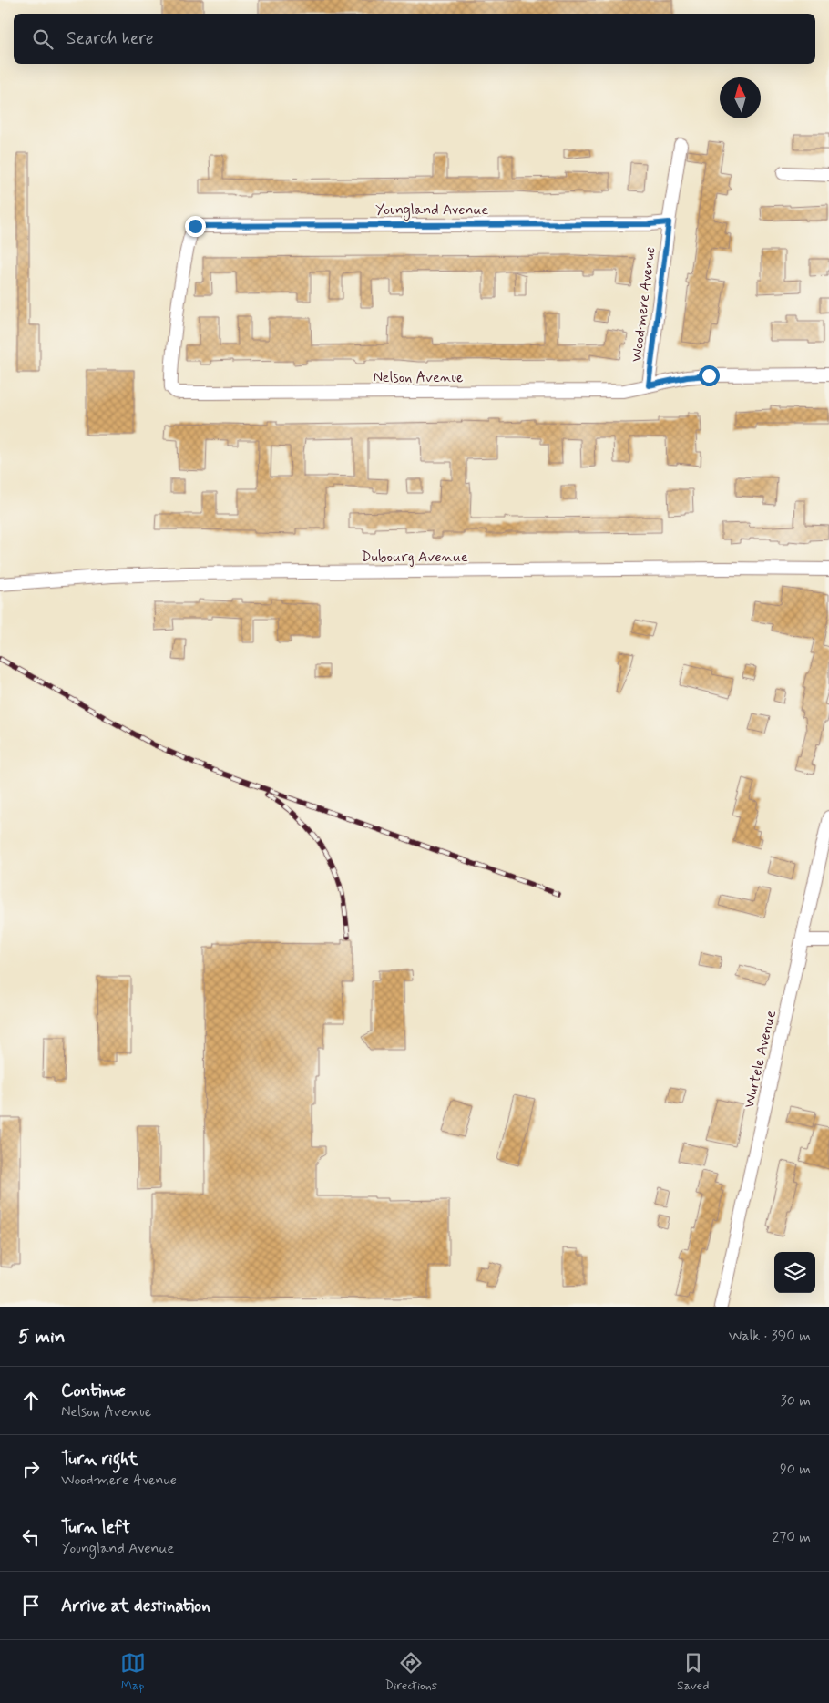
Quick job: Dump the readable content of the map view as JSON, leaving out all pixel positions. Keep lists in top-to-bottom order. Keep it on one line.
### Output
{"streets":{"street":["Youngland Avenue","Woodmere Avenue","Nelson Avenue","Dubourg Avenue","Wurtele Avenue"]},"crossings":[["Youngland Avenue","Woodmere Avenue"],["Youngland Avenue","Nelson Avenue"],["Woodmere Avenue","Nelson Avenue"]],"north":"top","page":{"search":"Search here","heading":["5 min","Walk · 390 m"],"list":[["Continue","Nelson Avenue","30 m"],["Turn right","Woodmere Avenue","90 m"],["Turn left","Youngland Avenue","270 m"],"Arrive at destination"],"nav":["Map","Directions","Saved"]}}
